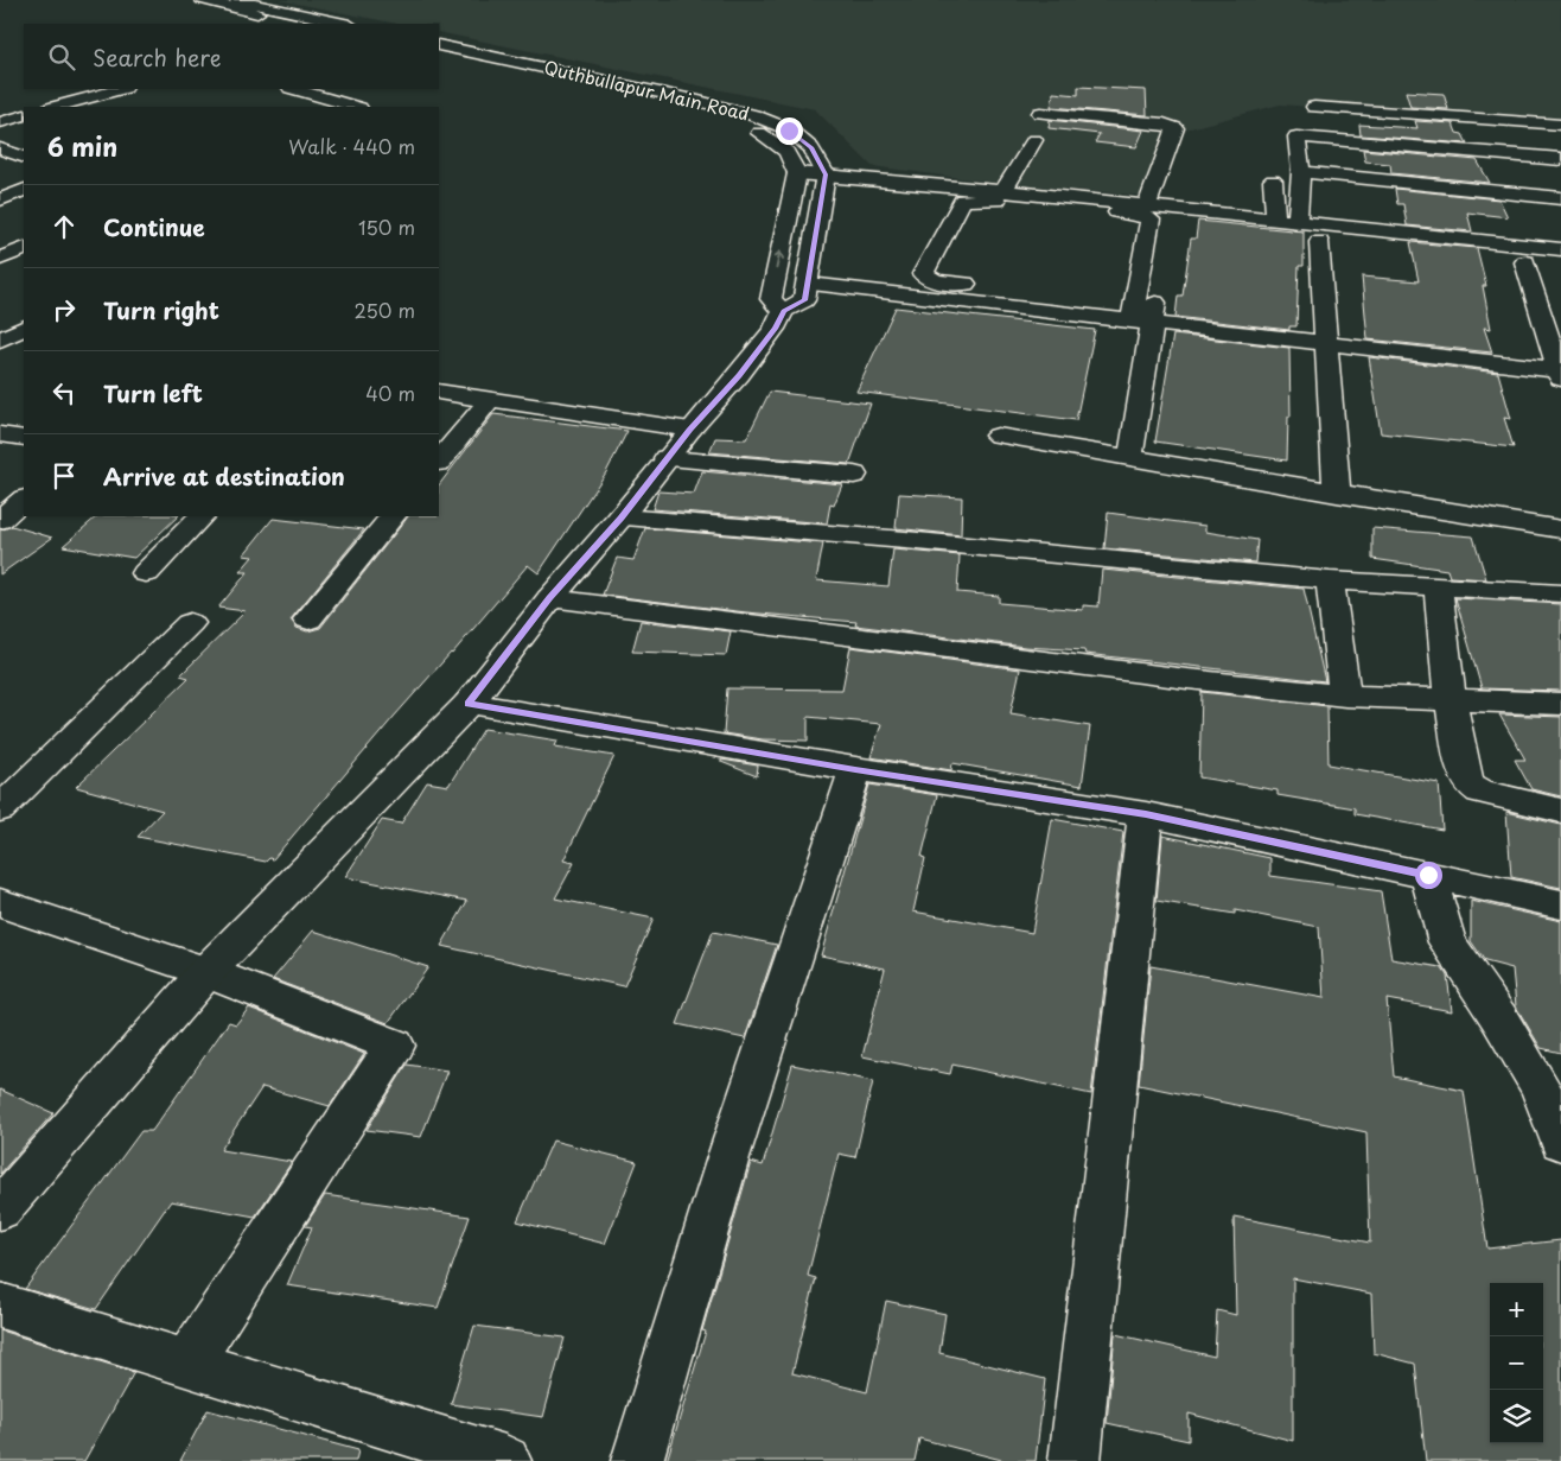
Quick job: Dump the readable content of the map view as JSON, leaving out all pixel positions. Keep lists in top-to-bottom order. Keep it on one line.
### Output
{"streets":{"street":["Quthbullapur Main Road"]},"page":{"search":"Search here","heading":["6 min","Walk · 440 m"],"list":[["Continue","150 m"],["Turn right","250 m"],["Turn left","40 m"],"Arrive at destination"],"map_buttons":["+","−"]}}
